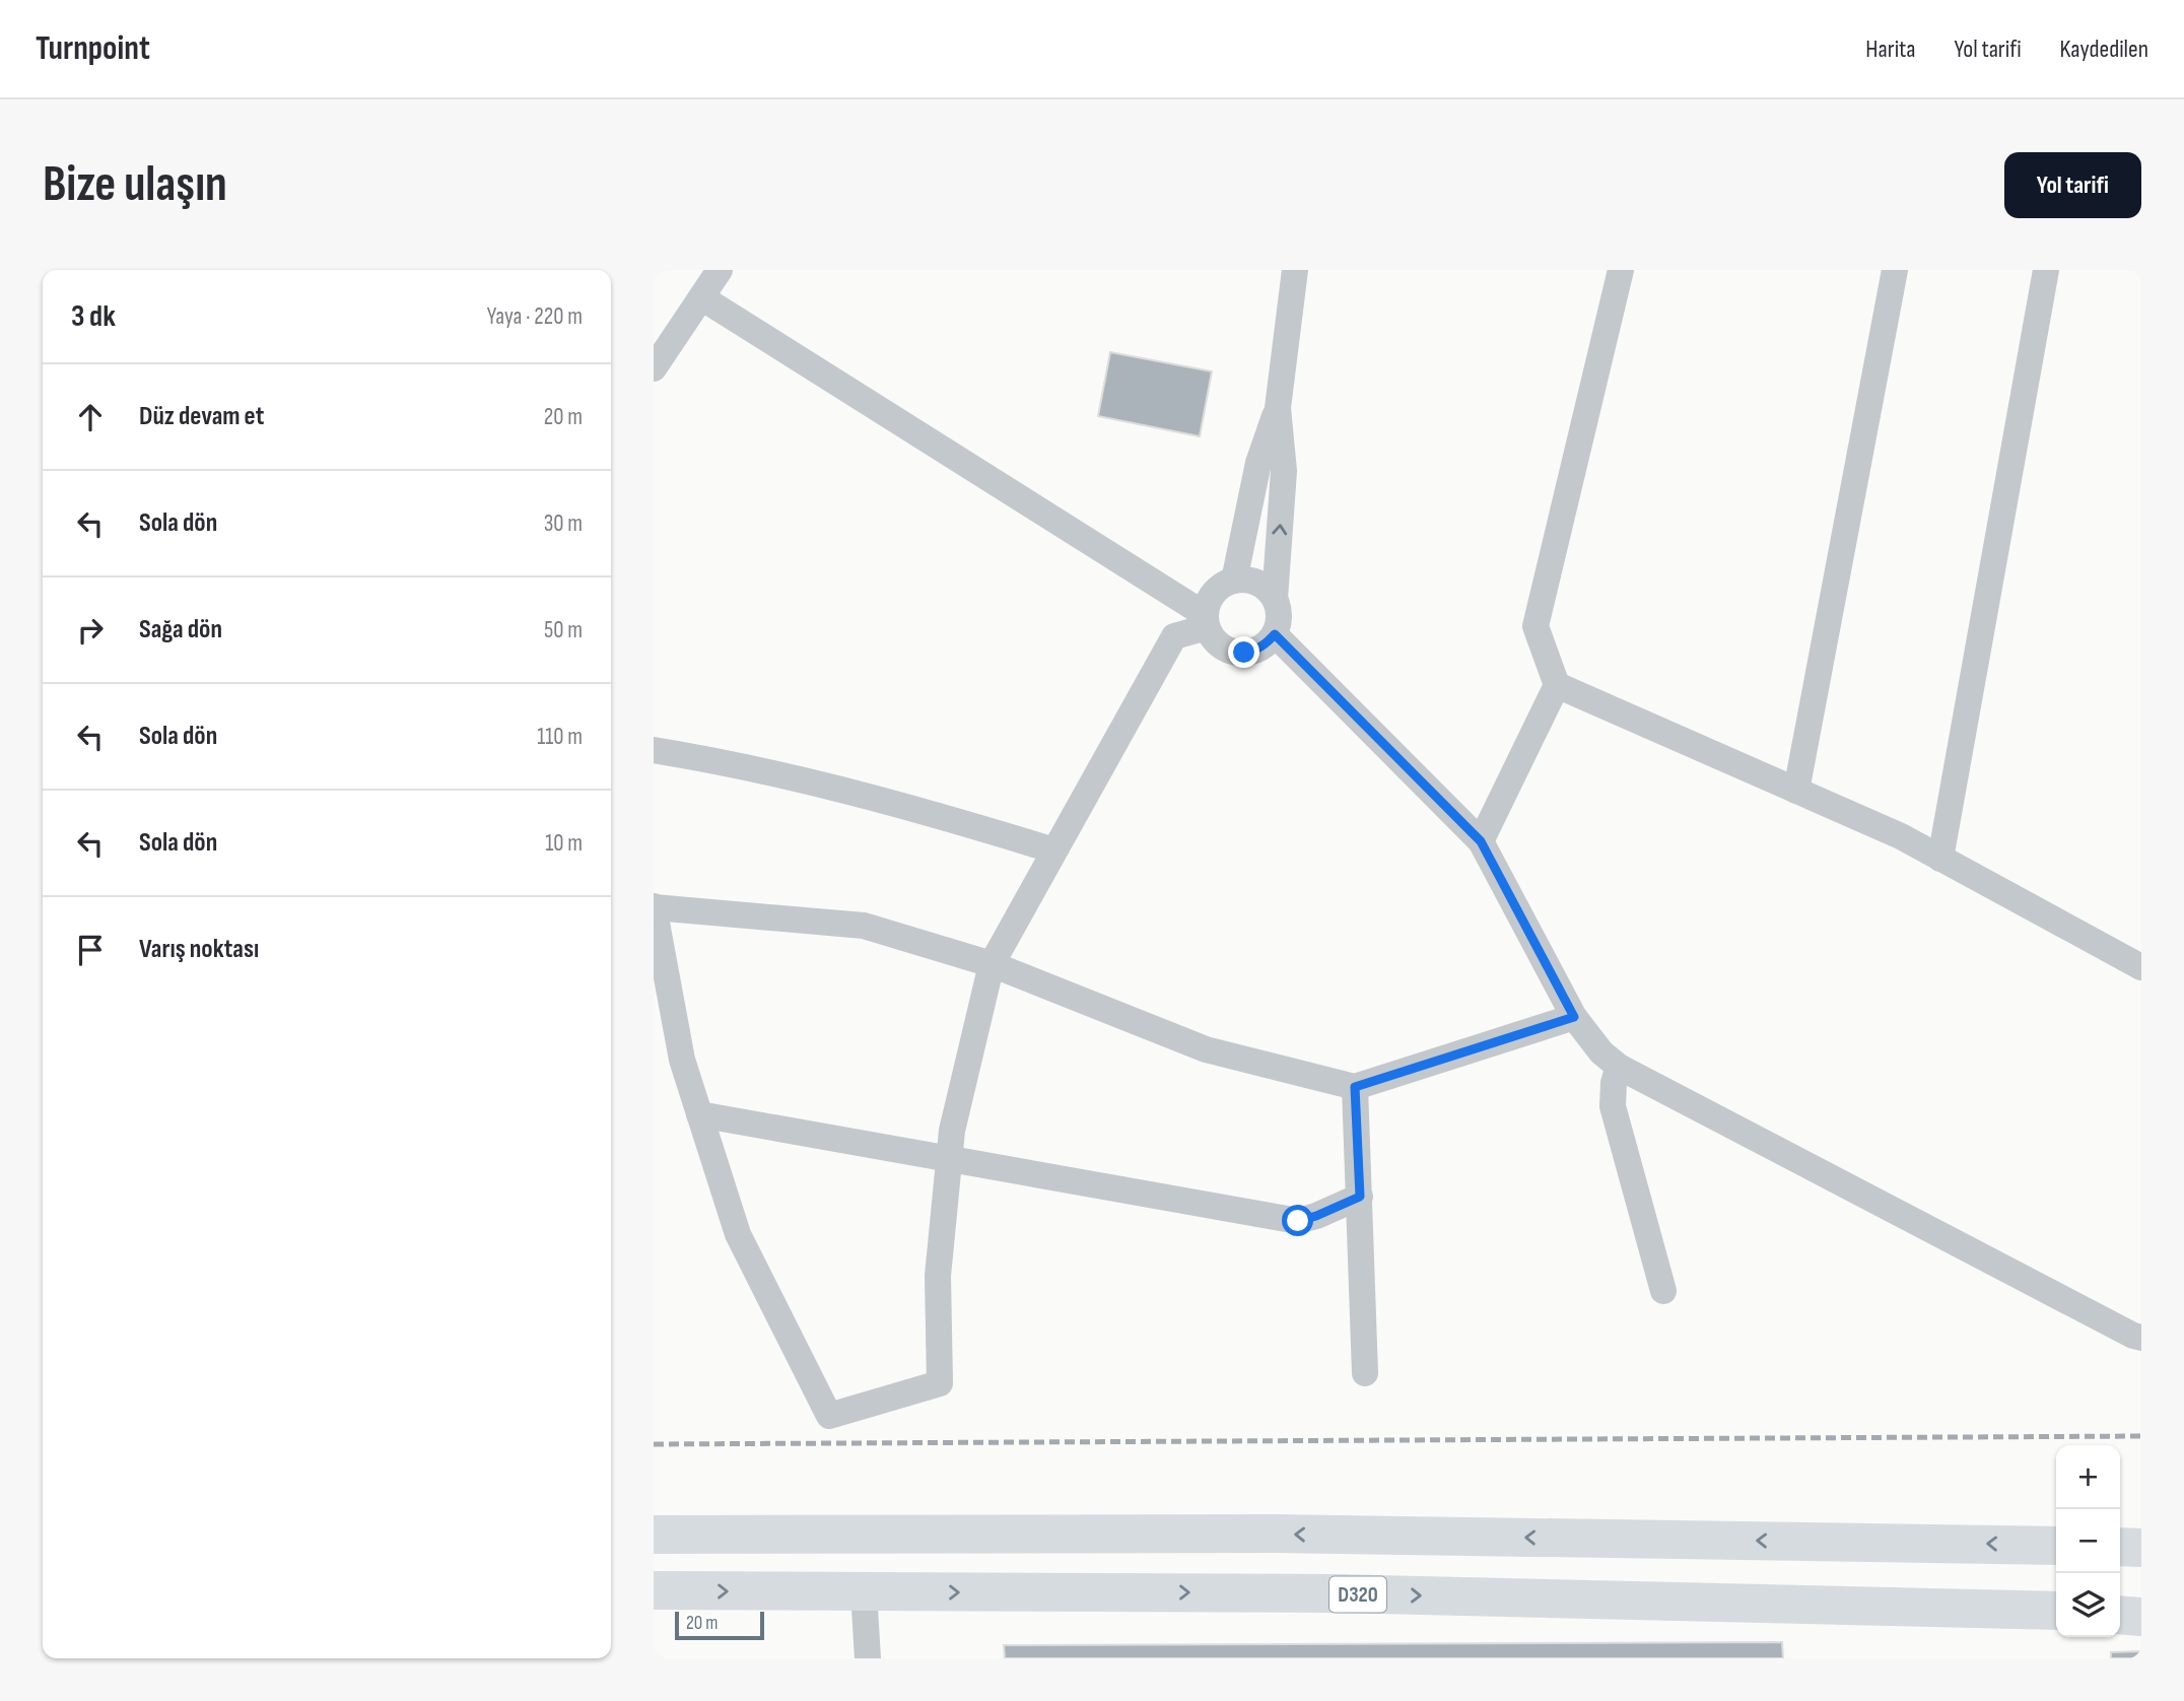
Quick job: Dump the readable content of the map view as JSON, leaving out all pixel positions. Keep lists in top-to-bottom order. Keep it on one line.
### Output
{"streets":{"highway":["D320"]},"scale_bar":"20 m","page":{"header":"Turnpoint","nav":["Harita","Yol tarifi","Kaydedilen"],"buttons":"Yol tarifi","title":"Bize ulaşın","heading":["3 dk","Yaya · 220 m"],"list":[["Düz devam et","20 m"],["Sola dön","30 m"],["Sağa dön","50 m"],["Sola dön","110 m"],["Sola dön","10 m"],"Varış noktası"],"map_buttons":["+","−"],"scale":"20 m"}}
